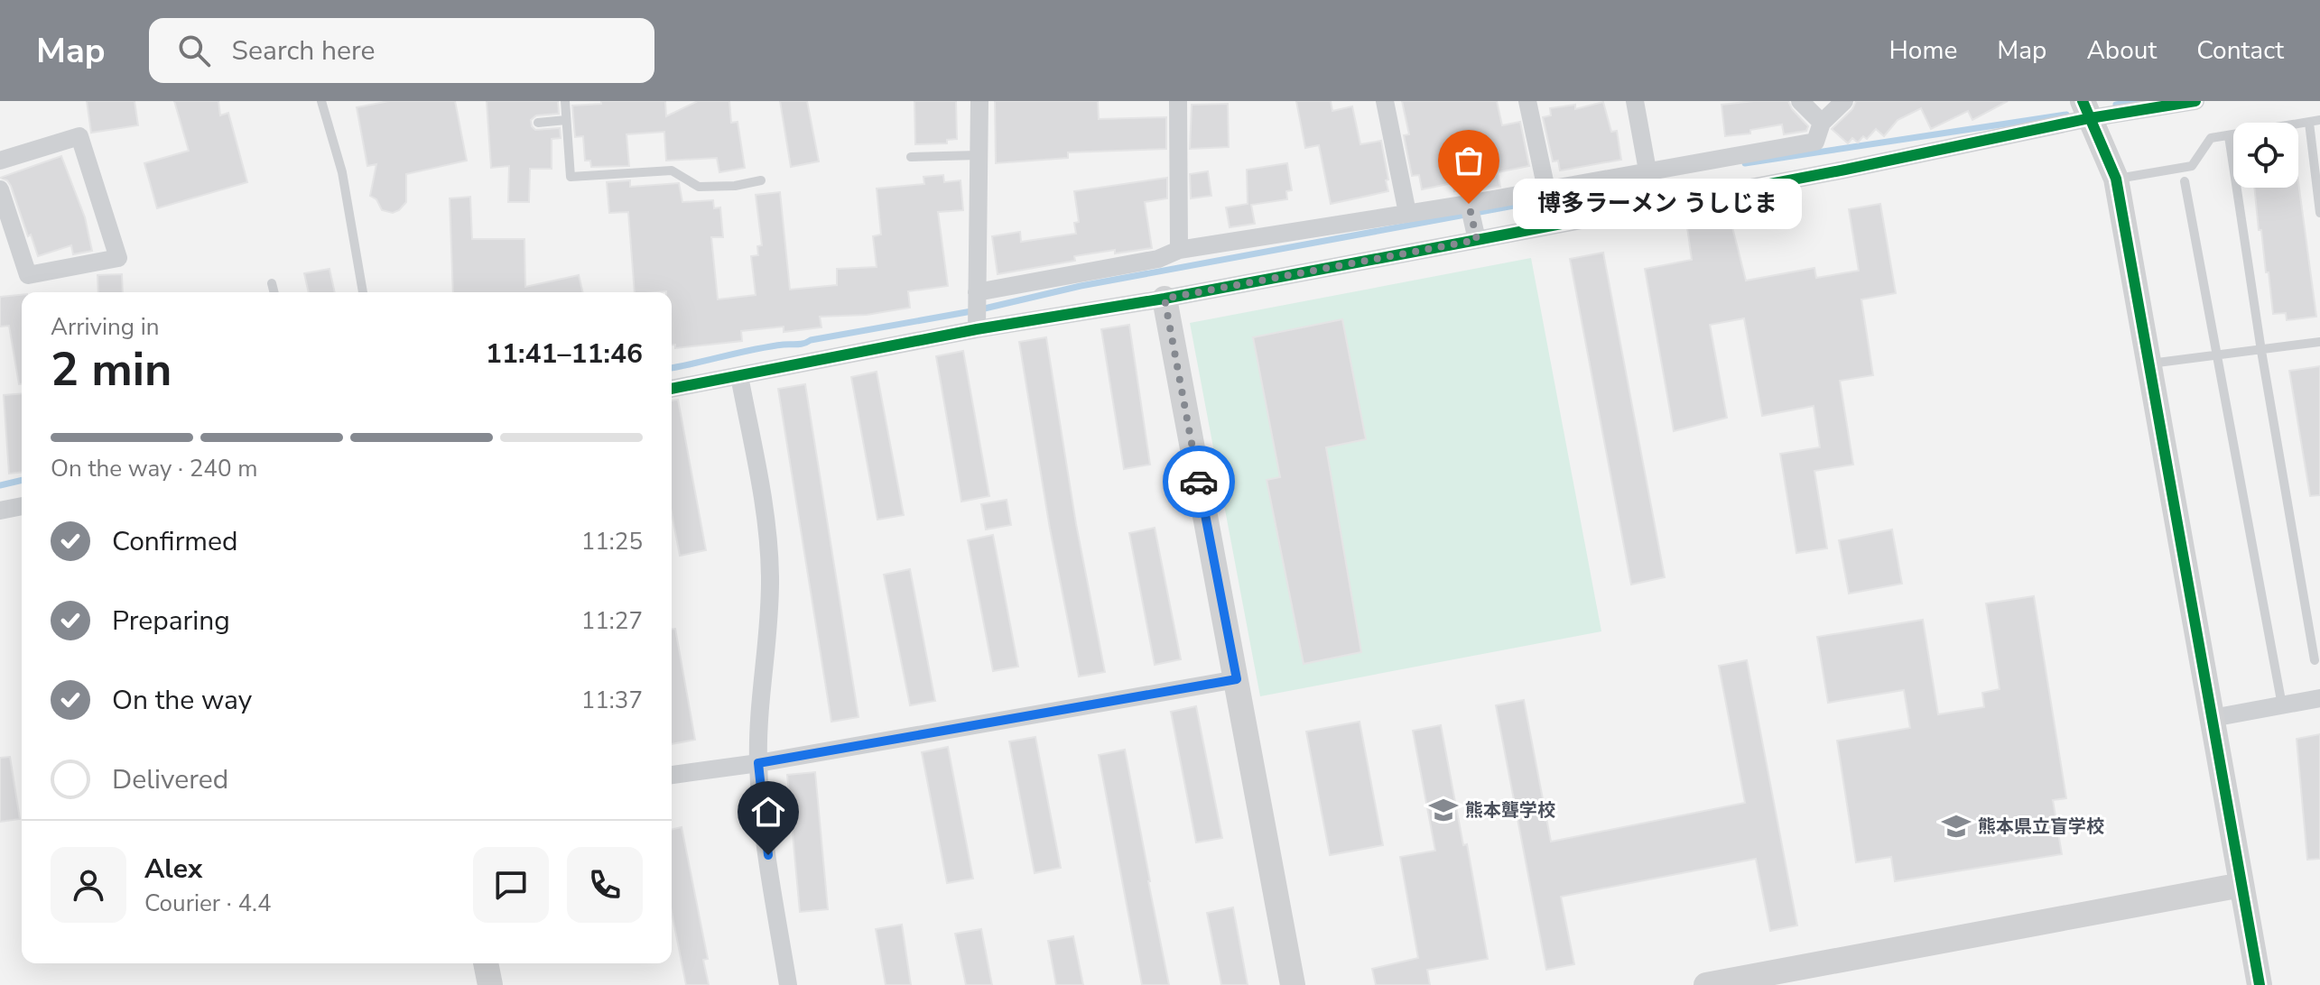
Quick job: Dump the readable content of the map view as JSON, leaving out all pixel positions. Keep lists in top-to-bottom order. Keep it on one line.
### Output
{"places":{"other":["博多ラーメン うしじま"],"school or university":["熊本聾学校","熊本県立盲学校"]},"page":{"header":"Map","search":"Search here","nav":["Home","Map","About","Contact"],"bubble":"博多ラーメン うしじま","heading":["2 min","Arriving in","11:41–11:46"],"panel":["Alex","Courier · 4.4"],"bar":"On the way · 240 m","list":[["Confirmed","11:25"],["Preparing","11:27"],["On the way","11:37"],"Delivered"]}}
